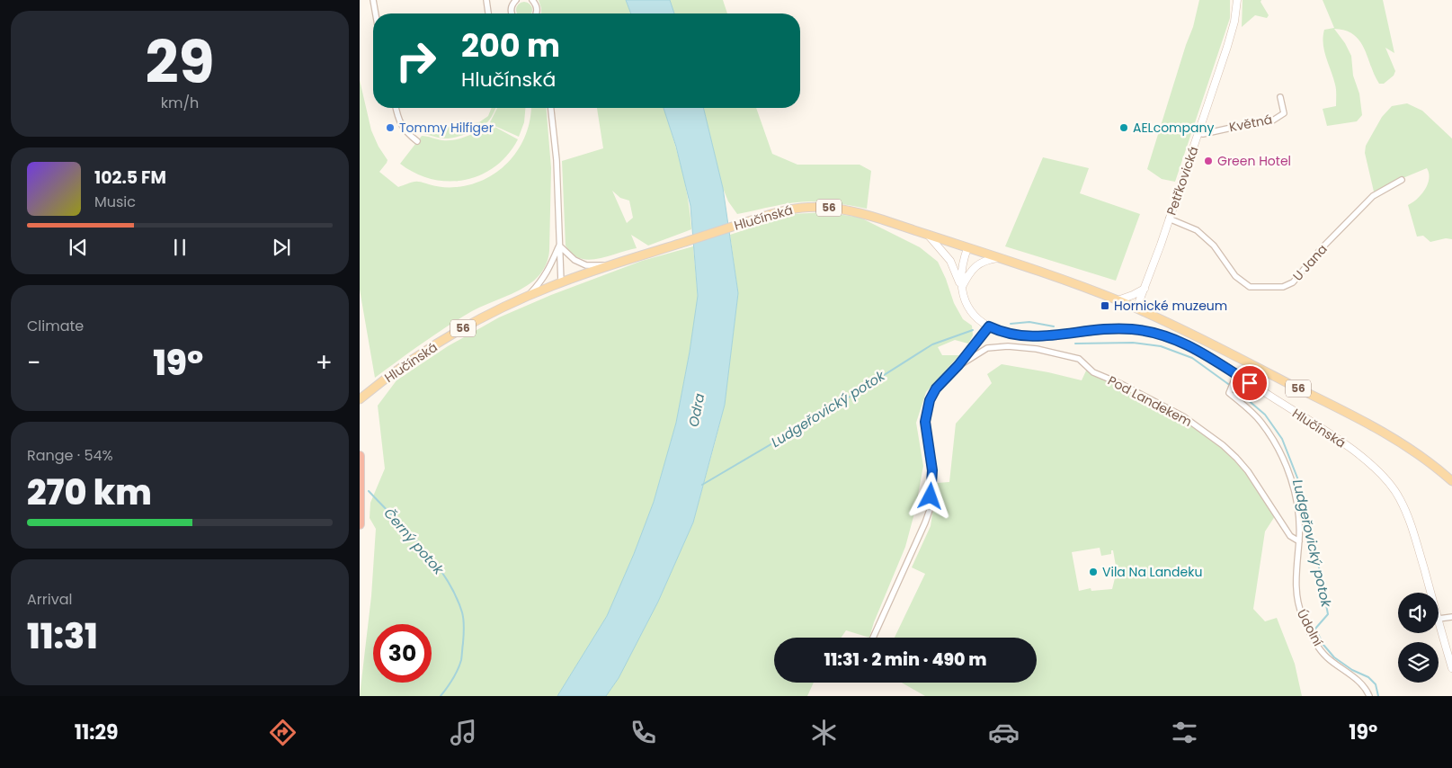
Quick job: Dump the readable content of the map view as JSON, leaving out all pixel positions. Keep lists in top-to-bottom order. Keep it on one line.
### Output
{"streets":{"main road":["56","Hlučínská"],"street":["Květná","Petřkovická","U Jana","Pod Landekem","Údolní"]},"crossings":[["Květná","Petřkovická"],["Petřkovická","56"],["Petřkovická","U Jana"],["56","Hlučínská"],["Hlučínská","Pod Landekem"],["Hlučínská","Údolní"],["Pod Landekem","Údolní"]],"water":["Ludgeřovický potok","Odra","Černý potok"],"places":{"other":["Tommy Hilfiger","AELcompany","Green Hotel","Vila Na Landeku"],"transit":["Hornické muzeum"]},"page":{"tile":[["29","km/h"],"Climate",["Range · 54%","270 km"],["Arrival","11:31"]],"turn":["200 m","Hlučínská"],"song":["102.5 FM","Music"],"heat":["−","19°","+"],"limit":"30","trip":"11:31 · 2 min · 490 m","tabs":["11:29","19°"]}}
